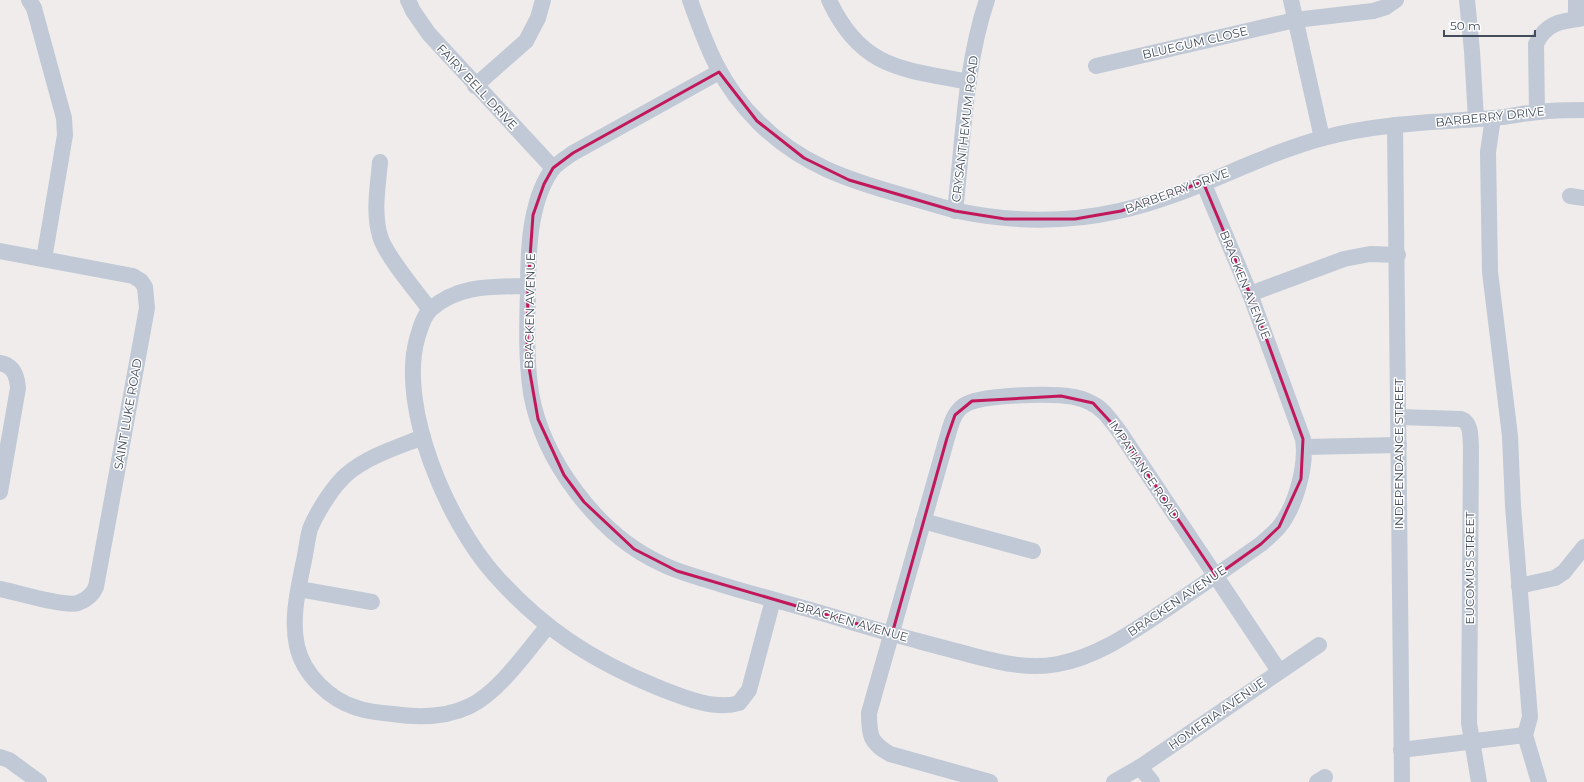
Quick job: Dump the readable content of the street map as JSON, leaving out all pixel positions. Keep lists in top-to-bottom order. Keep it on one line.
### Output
{"streets":{"street":["BLUEGUM CLOSE","FAIRY BELL DRIVE","BARBERRY DRIVE","CRYSANTHEMUM ROAD","BRACKEN AVENUE","SAINT LUKE ROAD","INDEPENDANCE STREET","IMPATIANCE ROAD","EUCOMUS STREET","HOMERIA AVENUE"]},"crossings":[["FAIRY BELL DRIVE","BRACKEN AVENUE"],["BARBERRY DRIVE","CRYSANTHEMUM ROAD"],["BARBERRY DRIVE","BRACKEN AVENUE"],["BARBERRY DRIVE","INDEPENDANCE STREET"],["BRACKEN AVENUE","IMPATIANCE ROAD"],["INDEPENDANCE STREET","EUCOMUS STREET"],["IMPATIANCE ROAD","HOMERIA AVENUE"]],"scale_bar":"50 m"}
